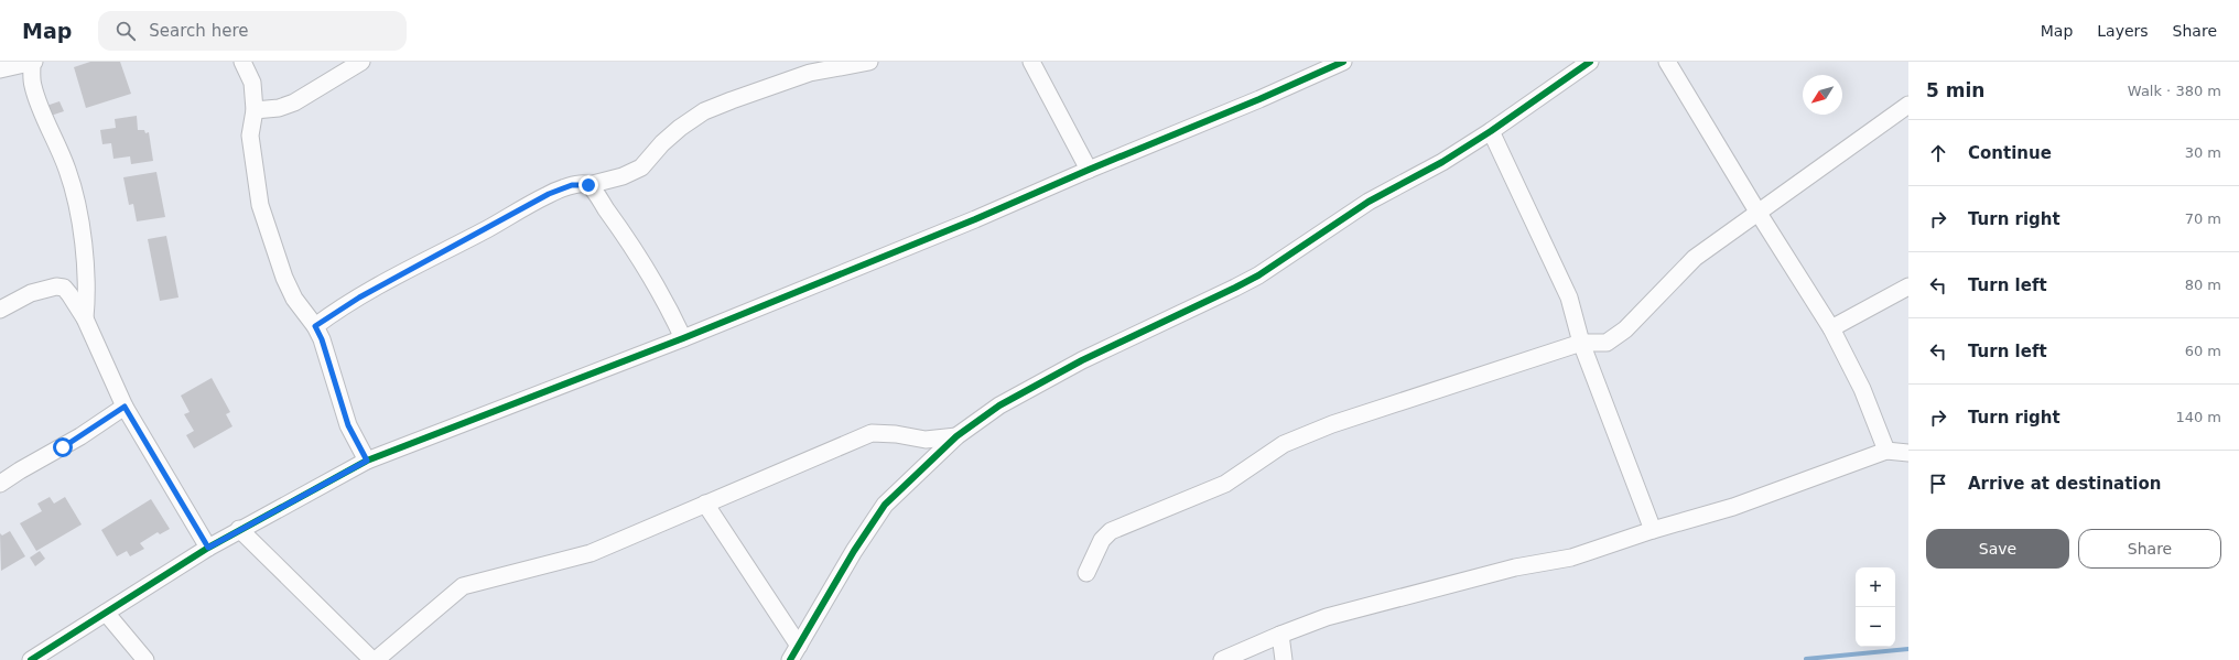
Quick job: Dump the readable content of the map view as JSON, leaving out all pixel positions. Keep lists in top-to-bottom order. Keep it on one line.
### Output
{"north":"bottom left","page":{"header":"Map","search":"Search here","nav":["Map","Layers","Share"],"heading":["5 min","Walk · 380 m"],"list":[["Continue","30 m"],["Turn right","70 m"],["Turn left","80 m"],["Turn left","60 m"],["Turn right","140 m"],"Arrive at destination"],"buttons":["Save","Share"],"map_buttons":["+","−"]}}
